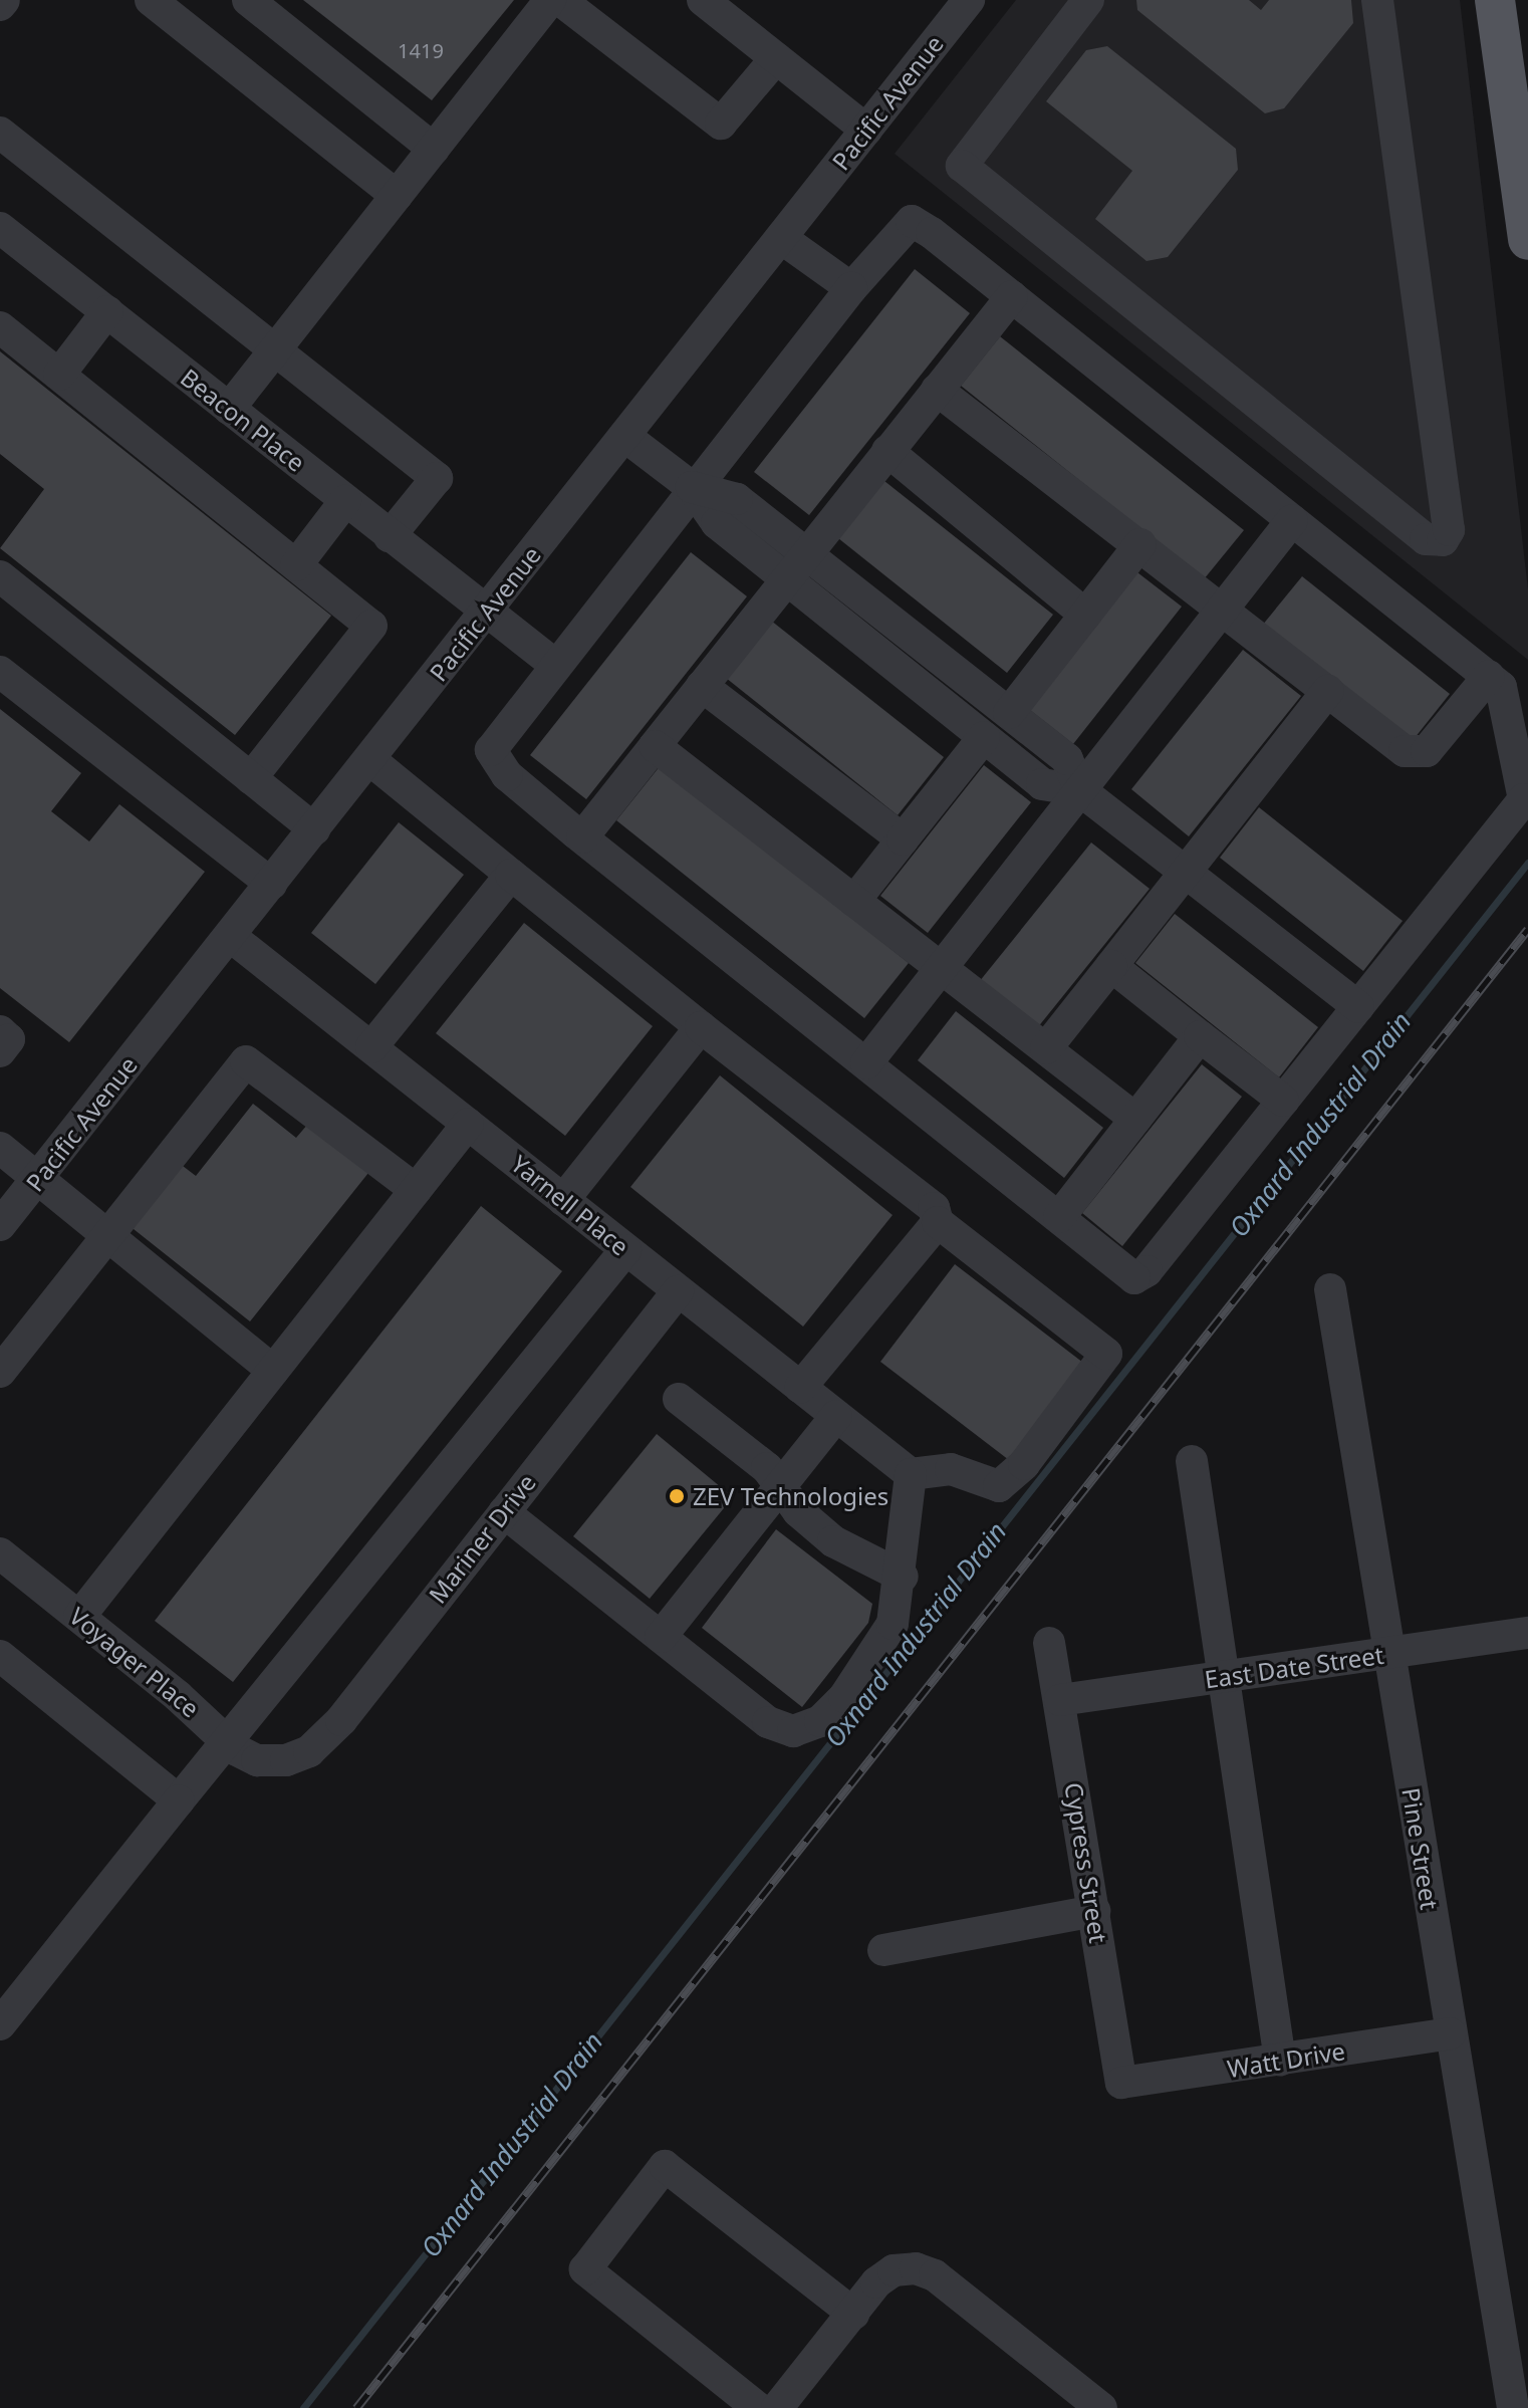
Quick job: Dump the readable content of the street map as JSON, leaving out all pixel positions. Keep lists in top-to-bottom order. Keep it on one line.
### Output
{"streets":{"street":["Pacific Avenue","Beacon Place","Yarnell Place","Mariner Drive","Voyager Place","East Date Street","Pine Street","Cypress Street","Watt Drive"]},"crossings":[["Pacific Avenue","Beacon Place"],["Pacific Avenue","Yarnell Place"],["Yarnell Place","Mariner Drive"],["Mariner Drive","Voyager Place"],["East Date Street","Pine Street"],["East Date Street","Cypress Street"],["Pine Street","Watt Drive"],["Cypress Street","Watt Drive"]],"water":["Oxnard Industrial Drain"],"places":["ZEV Technologies"],"house_numbers":["1419"]}
